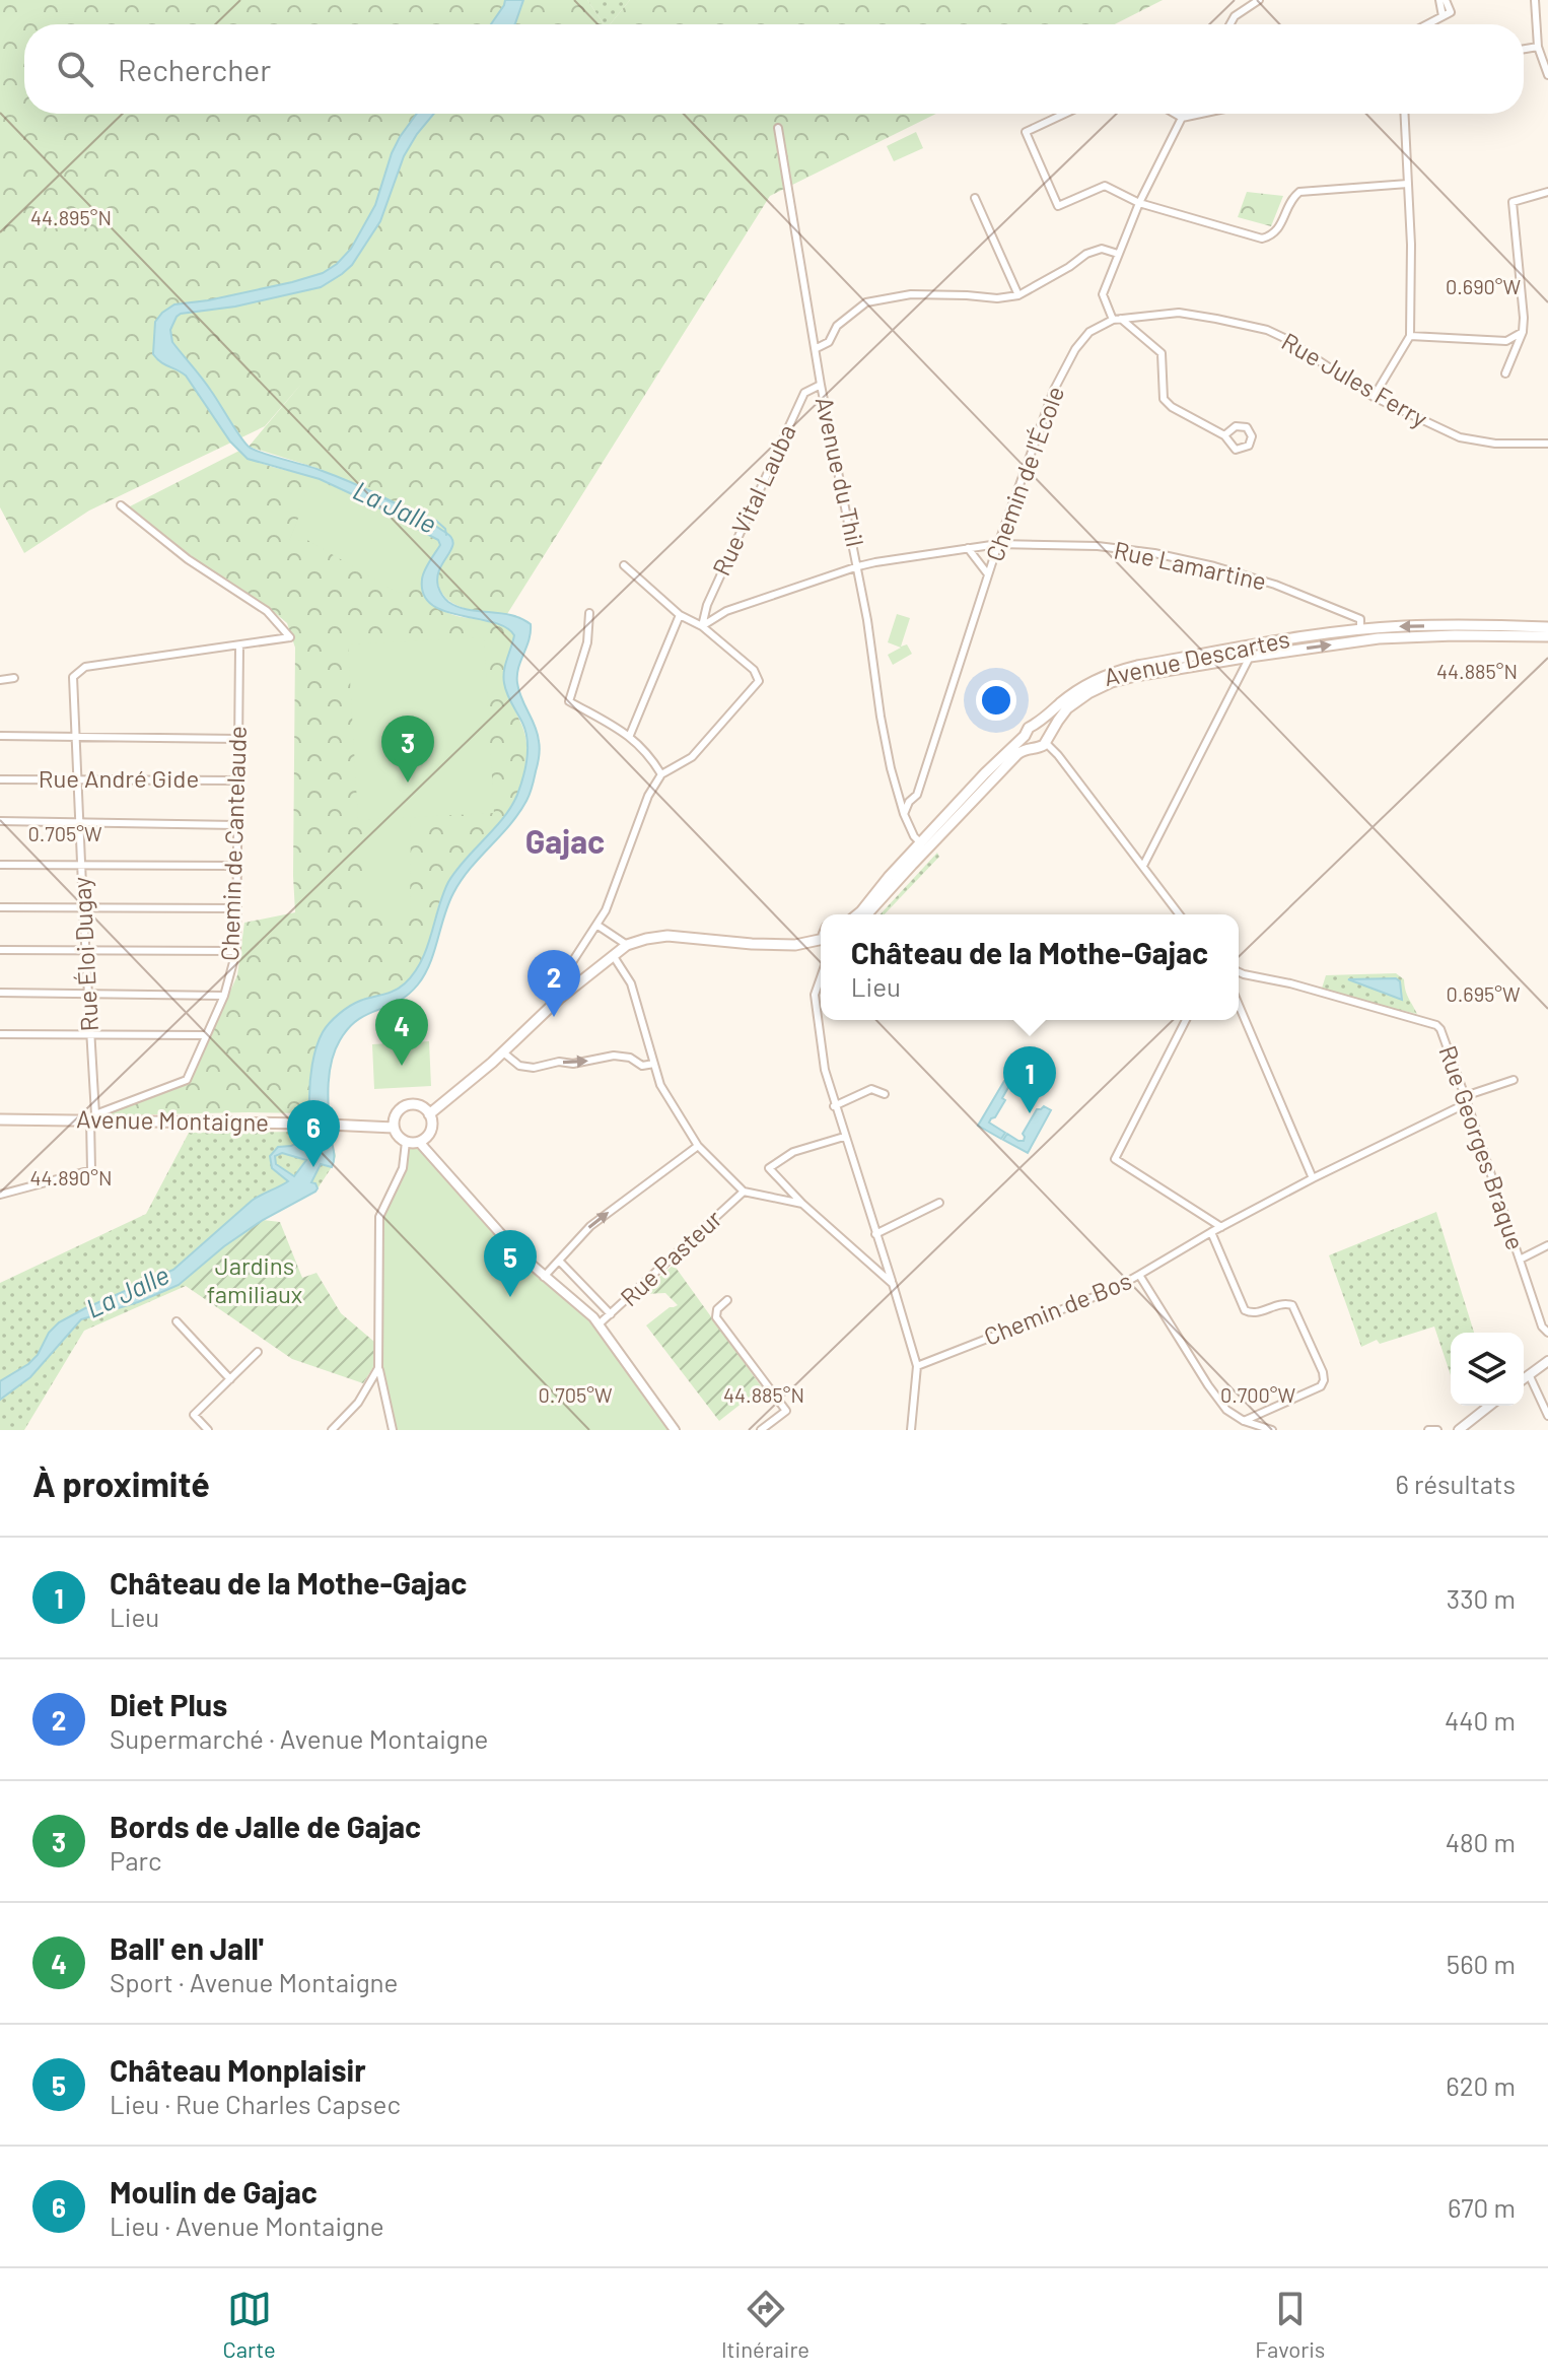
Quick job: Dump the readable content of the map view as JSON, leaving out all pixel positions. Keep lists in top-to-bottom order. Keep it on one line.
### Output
{"streets":{"main road":["Avenue Descartes","Avenue Montaigne"],"street":["Rue Jules Ferry","Avenue du Thil","Chemin de l'École","Rue Vital Lauba","Rue Lamartine","Rue André Gide","Chemin de Cantelaude","Rue Éloi Dugay","Rue Georges Braque","Rue Pasteur","Chemin de Bos"]},"crossings":[["Rue Jules Ferry","Chemin de l'École"],["Avenue du Thil","Chemin de l'École"],["Avenue du Thil","Rue Vital Lauba"],["Avenue du Thil","Rue Lamartine"],["Chemin de l'École","Rue Lamartine"],["Rue Vital Lauba","Rue Lamartine"],["Rue Lamartine","Avenue Descartes"],["Rue André Gide","Chemin de Cantelaude"],["Rue André Gide","Rue Éloi Dugay"],["Chemin de Cantelaude","Rue Éloi Dugay"],["Chemin de Cantelaude","Avenue Montaigne"],["Rue Éloi Dugay","Avenue Montaigne"]],"districts":["Gajac"],"water":["La Jalle"],"parks":["Jardins familiaux"],"page":{"search":"Rechercher","pins":["3","2","4","1","6","5"],"popup":["Château de la Mothe-Gajac","Lieu"],"heading":["À proximité","6 résultats"],"list":[{"mark":"1","name":"Château de la Mothe-Gajac","note":"Lieu","value":"330 m"},{"mark":"2","name":"Diet Plus","note":"Supermarché · Avenue Montaigne","value":"440 m"},{"mark":"3","name":"Bords de Jalle de Gajac","note":"Parc","value":"480 m"},{"mark":"4","name":"Ball' en Jall'","note":"Sport · Avenue Montaigne","value":"560 m"},{"mark":"5","name":"Château Monplaisir","note":"Lieu · Rue Charles Capsec","value":"620 m"},{"mark":"6","name":"Moulin de Gajac","note":"Lieu · Avenue Montaigne","value":"670 m"}],"nav":["Carte","Itinéraire","Favoris"]},"coordinates":["44.895°N","0.690°W","44.885°N","0.705°W","0.695°W","44.890°N","0.700°W"]}
